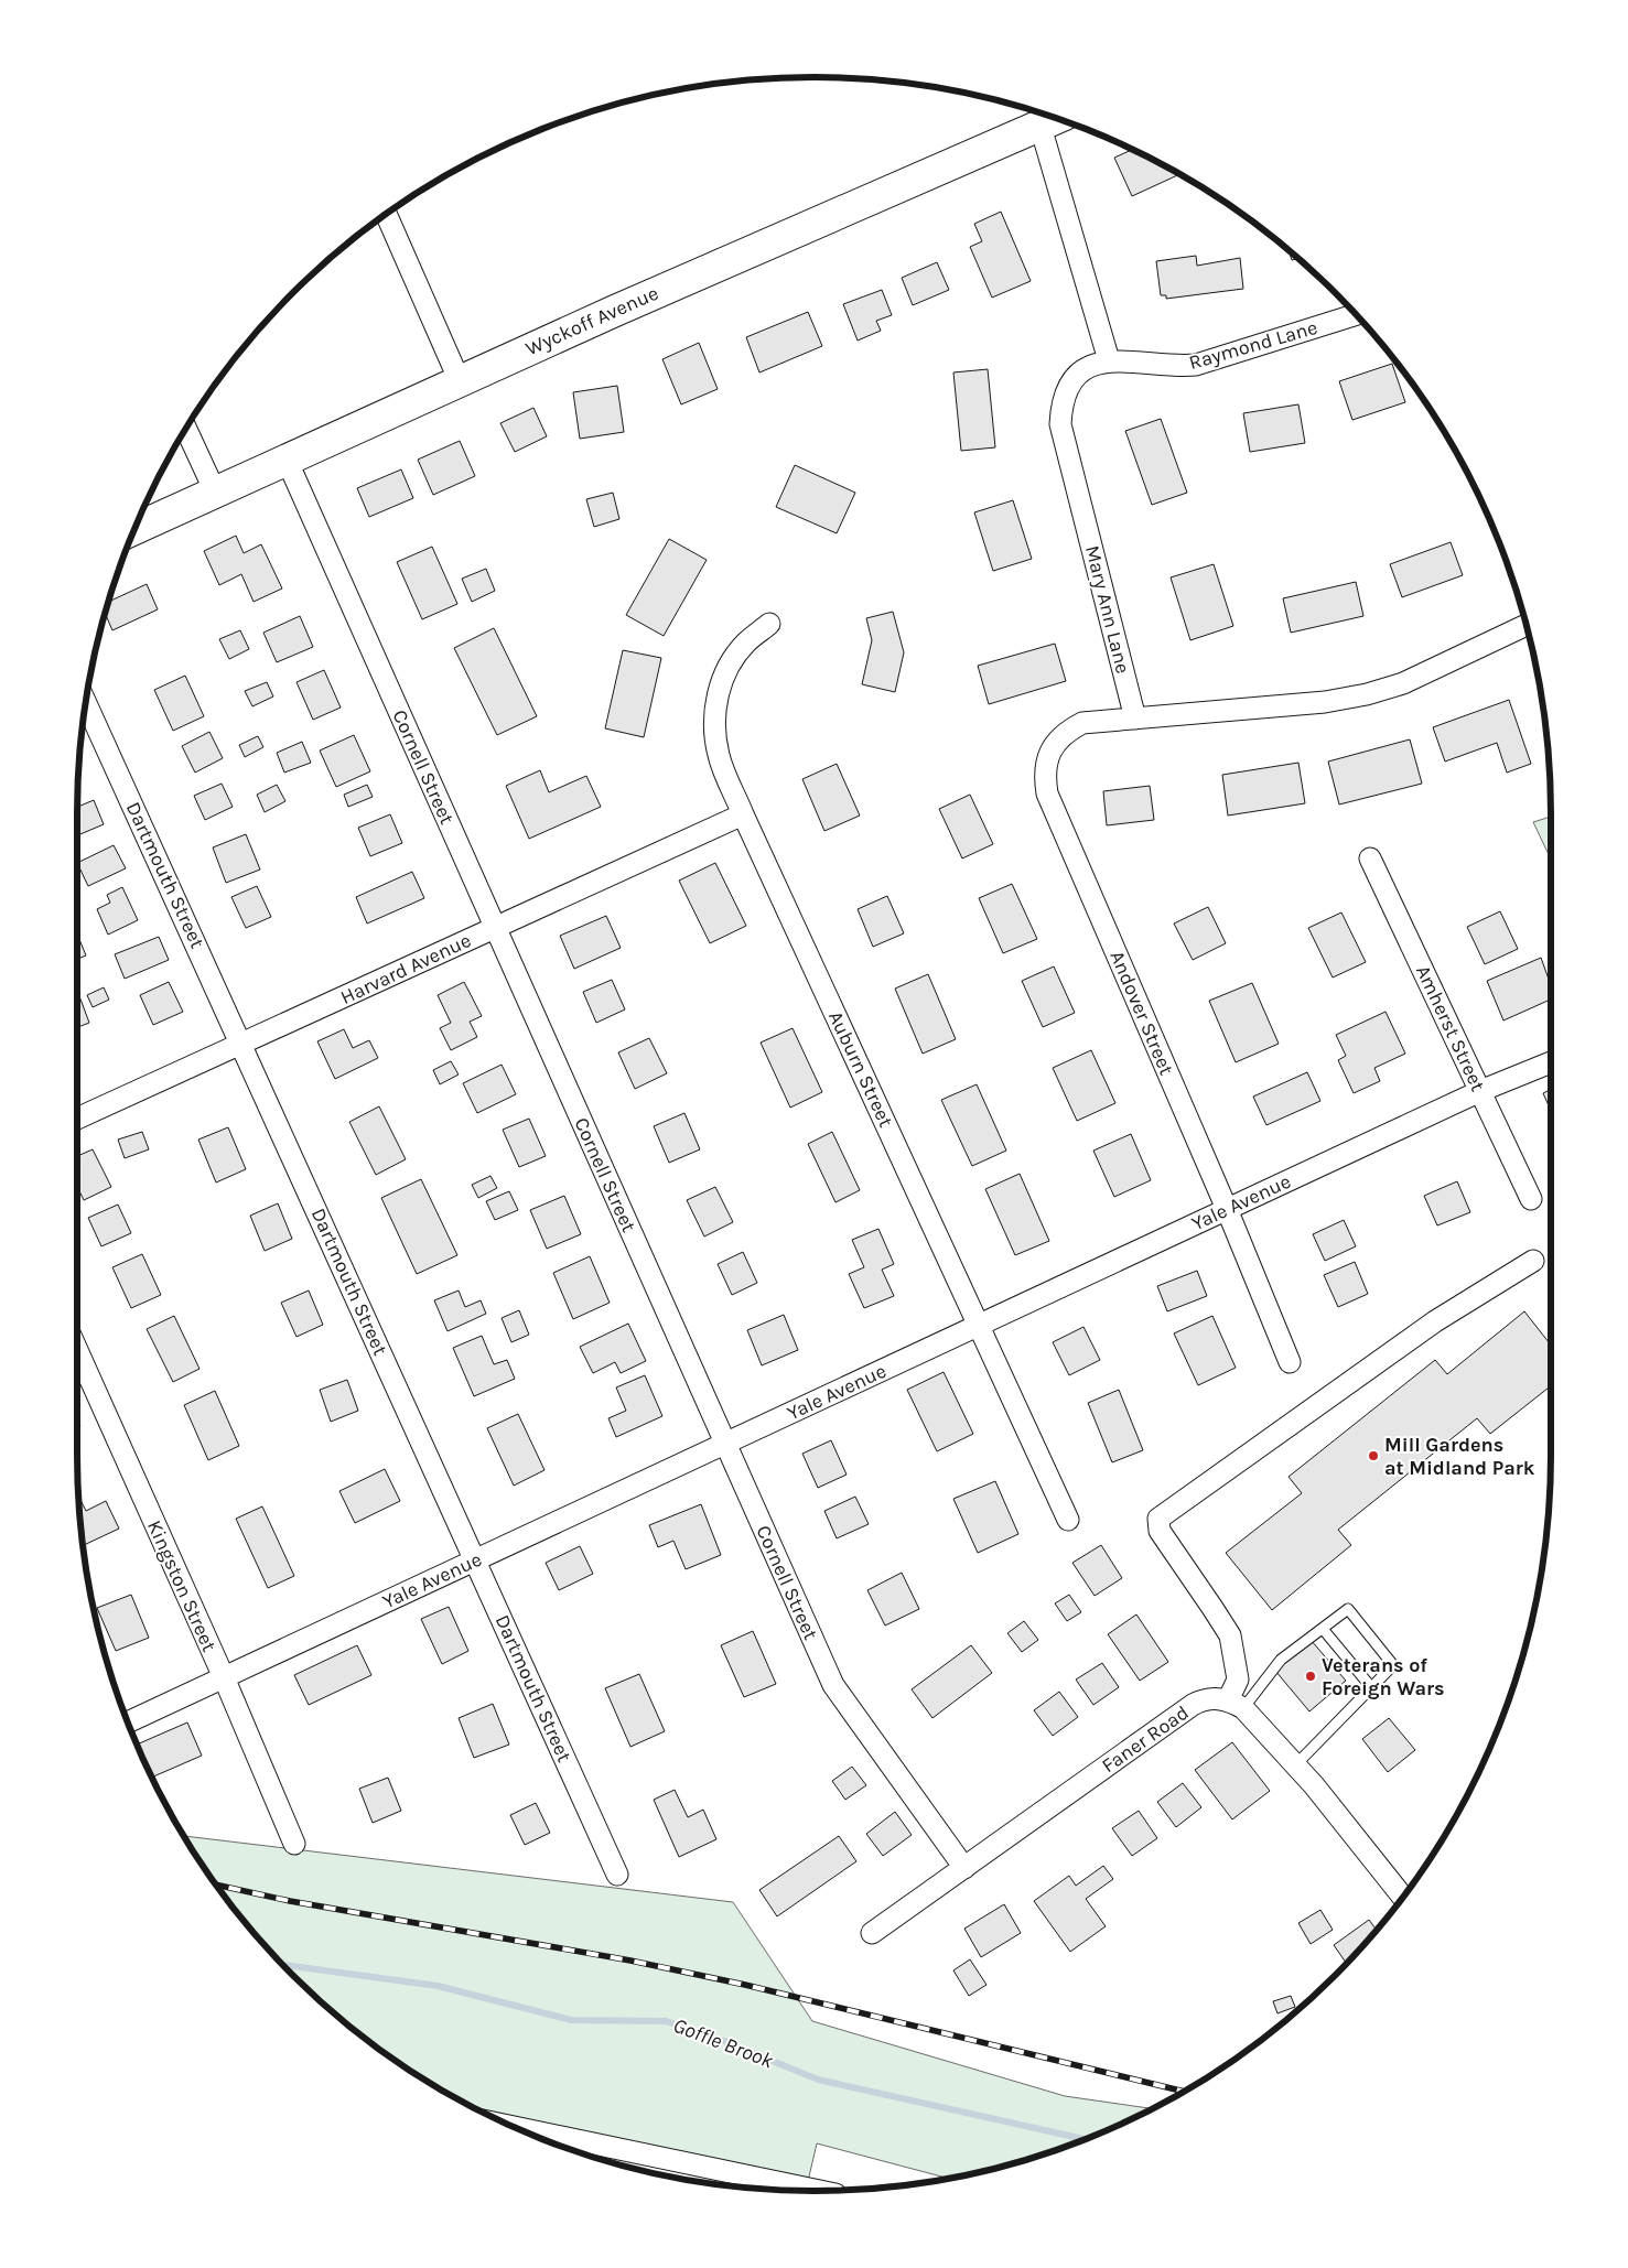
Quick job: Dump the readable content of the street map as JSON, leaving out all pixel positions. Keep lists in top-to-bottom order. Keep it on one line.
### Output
{"streets":{"main road":["Wyckoff Avenue"],"street":["Raymond Lane","Mary Ann Lane","Cornell Street","Dartmouth Street","Harvard Avenue","Andover Street","Amherst Street","Auburn Street","Yale Avenue","Kingston Street","Faner Road"]},"crossings":[["Wyckoff Avenue","Cornell Street"],["Raymond Lane","Mary Ann Lane"],["Mary Ann Lane","Andover Street"],["Cornell Street","Harvard Avenue"],["Cornell Street","Yale Avenue"],["Cornell Street","Faner Road"],["Dartmouth Street","Harvard Avenue"],["Dartmouth Street","Yale Avenue"],["Harvard Avenue","Auburn Street"],["Andover Street","Yale Avenue"],["Amherst Street","Yale Avenue"],["Auburn Street","Yale Avenue"],["Yale Avenue","Kingston Street"]],"water":["Goffle Brook"],"places":["Mill Gardens at Midland Park","Veterans of Foreign Wars"]}
